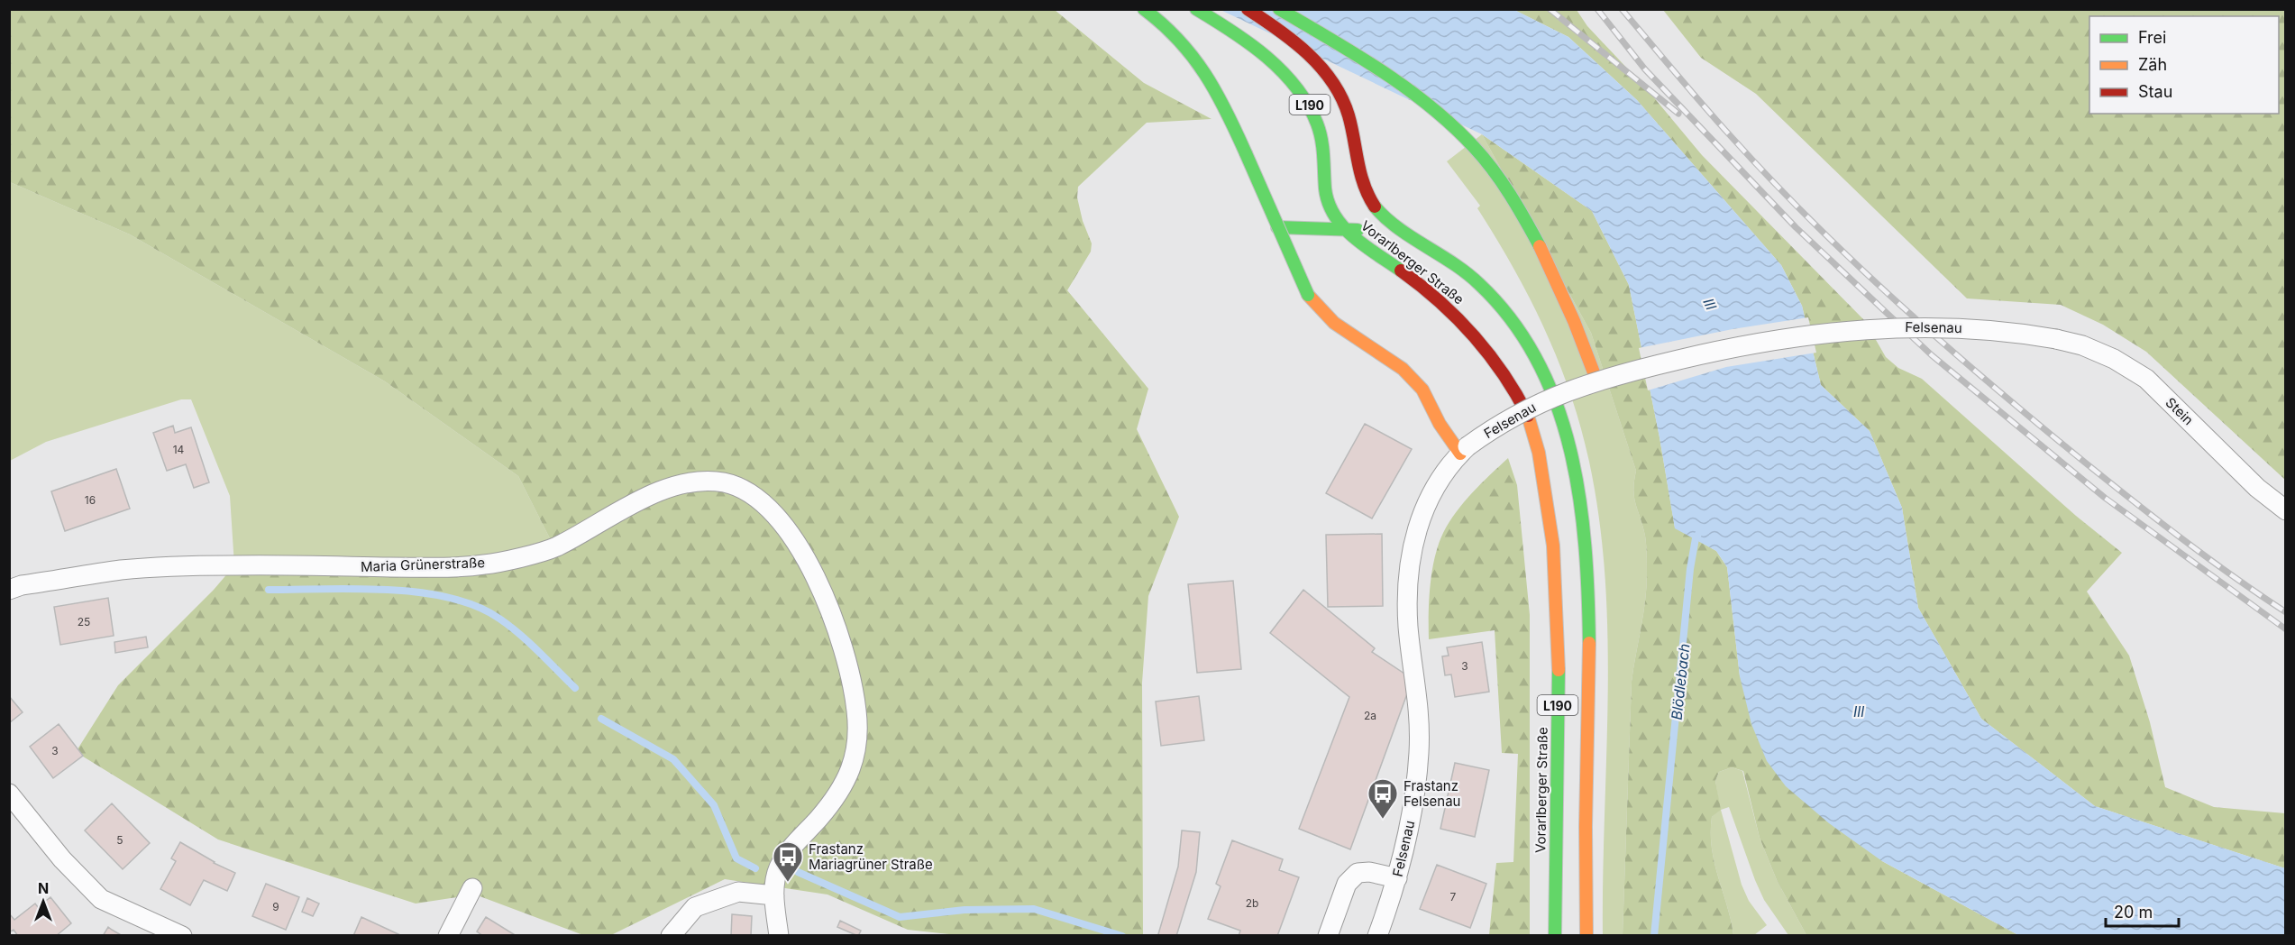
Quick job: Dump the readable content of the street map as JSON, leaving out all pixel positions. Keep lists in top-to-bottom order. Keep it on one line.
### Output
{"streets":{"main road":["L190","Vorarlberger Straße"],"street":["Felsenau","Stein","Maria Grünerstraße"]},"crossings":[["Felsenau","Stein"]],"water":["Ill","Blödlebach"],"places":{"bus stop":["Frastanz Felsenau","Frastanz Mariagrüner Straße"]},"house_numbers":["14","16","25","3","2a","3","5","7","2b","9"],"legend":["Frei","Zäh","Stau"],"scale_bar":"20 m","north":"top"}
